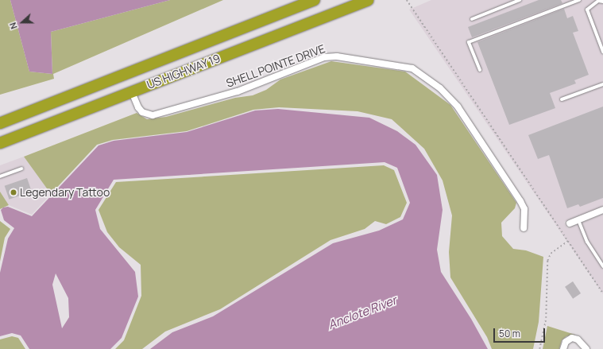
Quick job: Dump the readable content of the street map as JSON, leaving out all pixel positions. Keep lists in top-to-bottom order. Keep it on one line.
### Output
{"streets":{"highway":["US HIGHWAY 19"],"street":["SHELL POINTE DRIVE"]},"crossings":[["SHELL POINTE DRIVE","US HIGHWAY 19"]],"water":["Anclote River"],"places":["Legendary Tattoo"],"scale_bar":"50 m","north":"left"}
